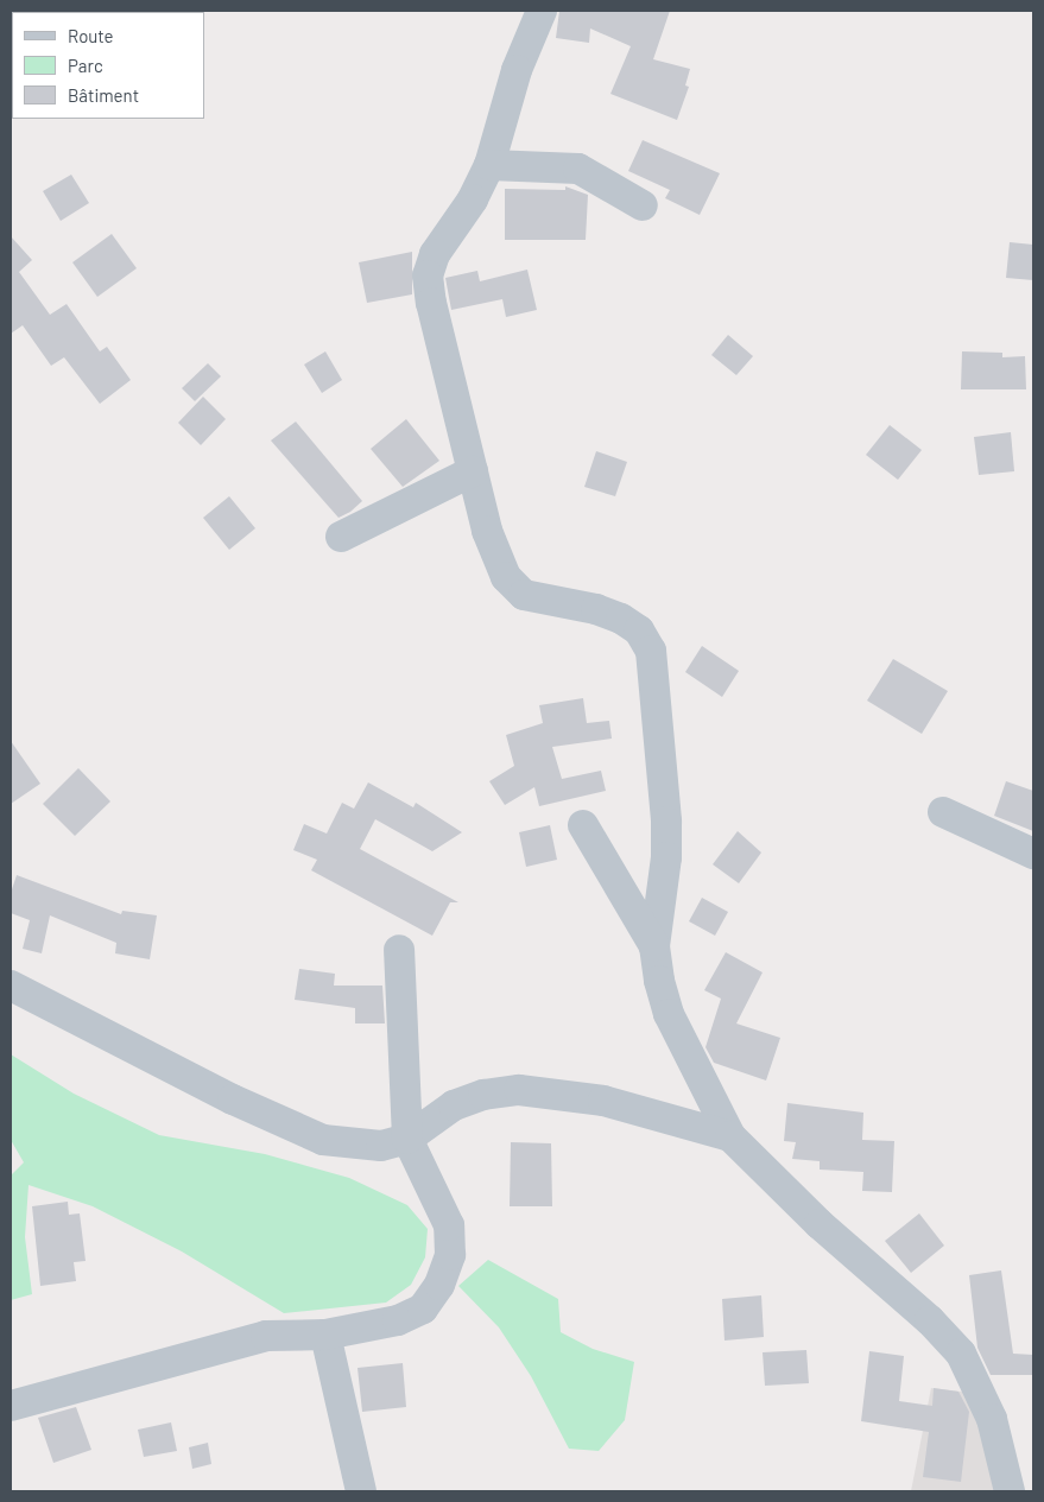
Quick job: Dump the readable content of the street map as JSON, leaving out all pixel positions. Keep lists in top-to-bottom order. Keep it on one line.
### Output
{"legend":["Route","Parc","Bâtiment"]}
